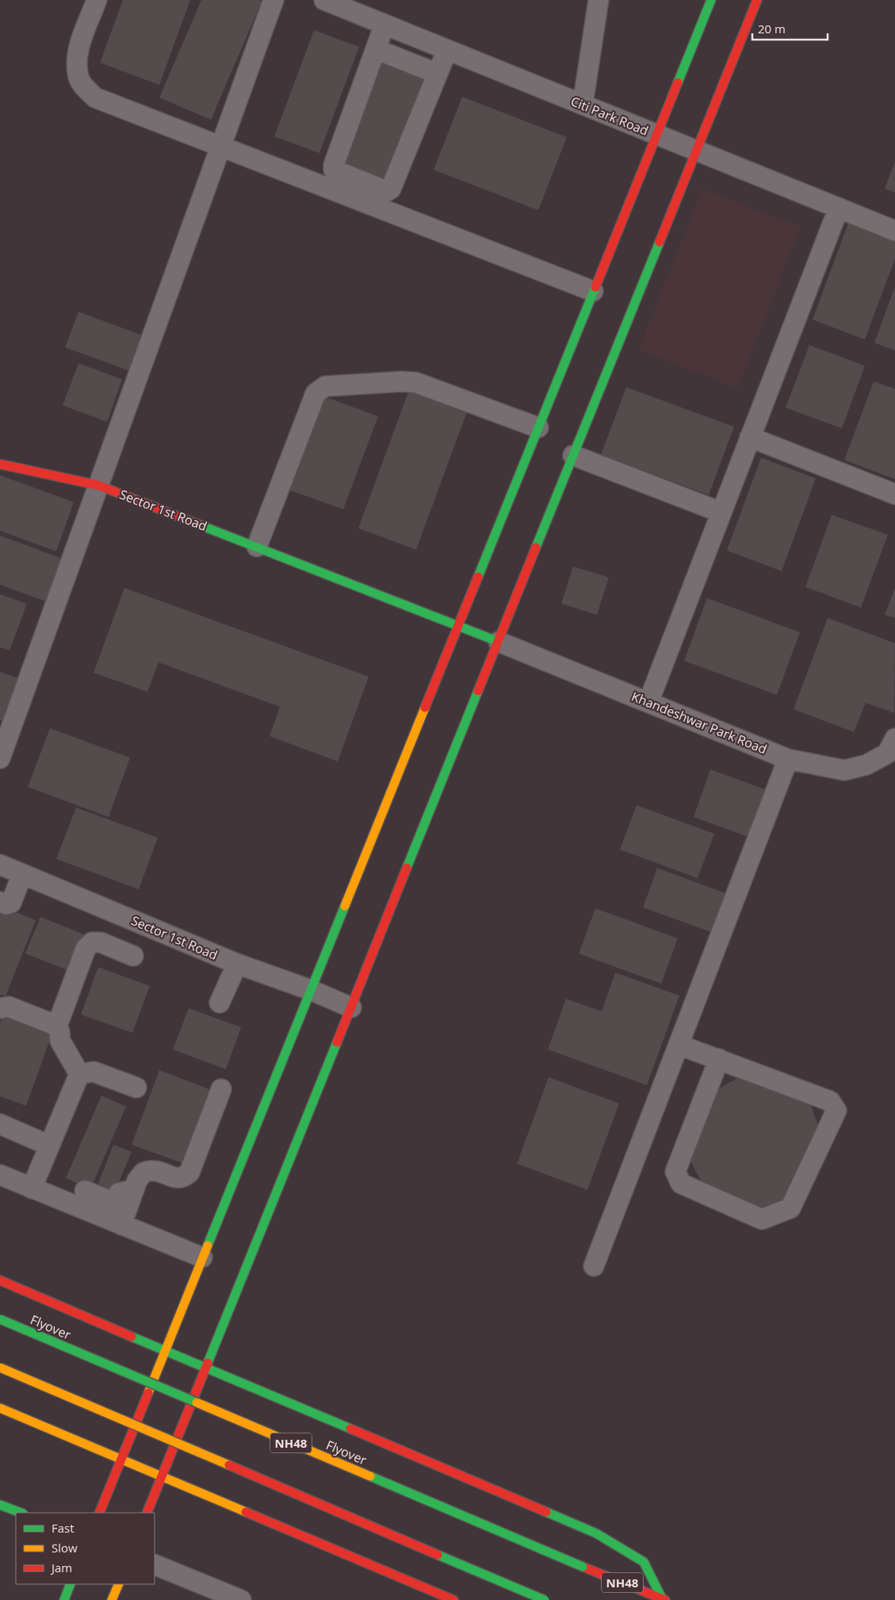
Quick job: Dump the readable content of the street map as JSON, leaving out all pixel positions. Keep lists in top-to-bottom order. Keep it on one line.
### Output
{"streets":{"main road":["Sector 1st Road","Flyover","NH48"],"street":["Citi Park Road","Khandeshwar Park Road"]},"crossings":[["Sector 1st Road","Khandeshwar Park Road"]],"legend":["Fast","Slow","Jam"],"scale_bar":"20 m"}
